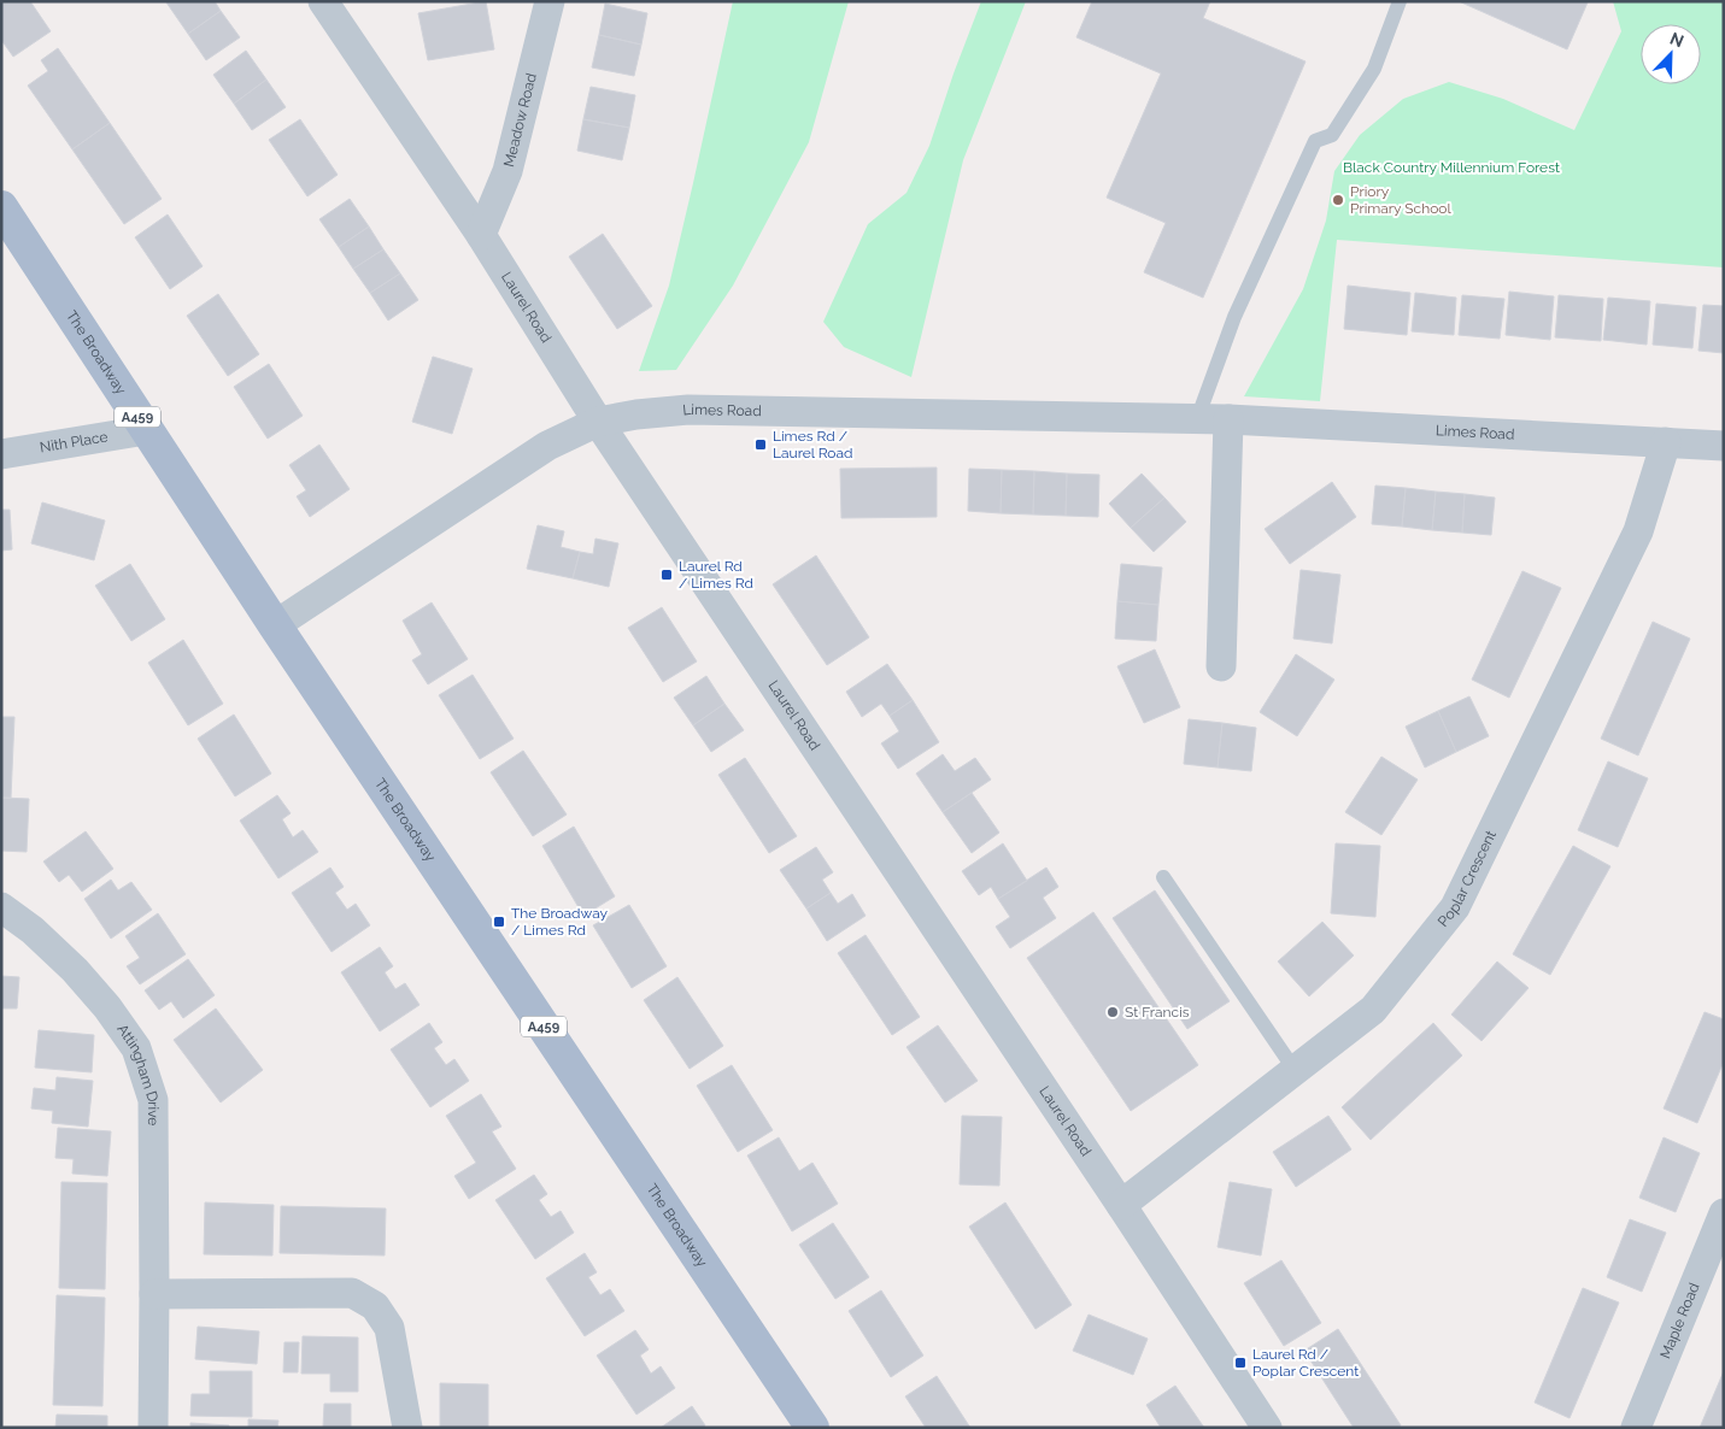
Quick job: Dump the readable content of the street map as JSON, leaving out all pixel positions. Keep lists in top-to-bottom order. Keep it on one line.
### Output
{"streets":{"main road":["The Broadway","A459"],"street":["Meadow Road","Laurel Road","Limes Road","Nith Place","Poplar Crescent","Attingham Drive","Maple Road"]},"crossings":[["Meadow Road","Laurel Road"],["Laurel Road","Limes Road"],["Laurel Road","Poplar Crescent"],["The Broadway","Limes Road"],["The Broadway","Nith Place"],["Limes Road","Poplar Crescent"]],"parks":["Black Country Millennium Forest"],"places":{"other":["Priory Primary School","St Francis"],"transit":["Limes Rd / Laurel Road","Laurel Rd / Limes Rd","The Broadway / Limes Rd","Laurel Rd / Poplar Crescent"]},"north":"top right"}
